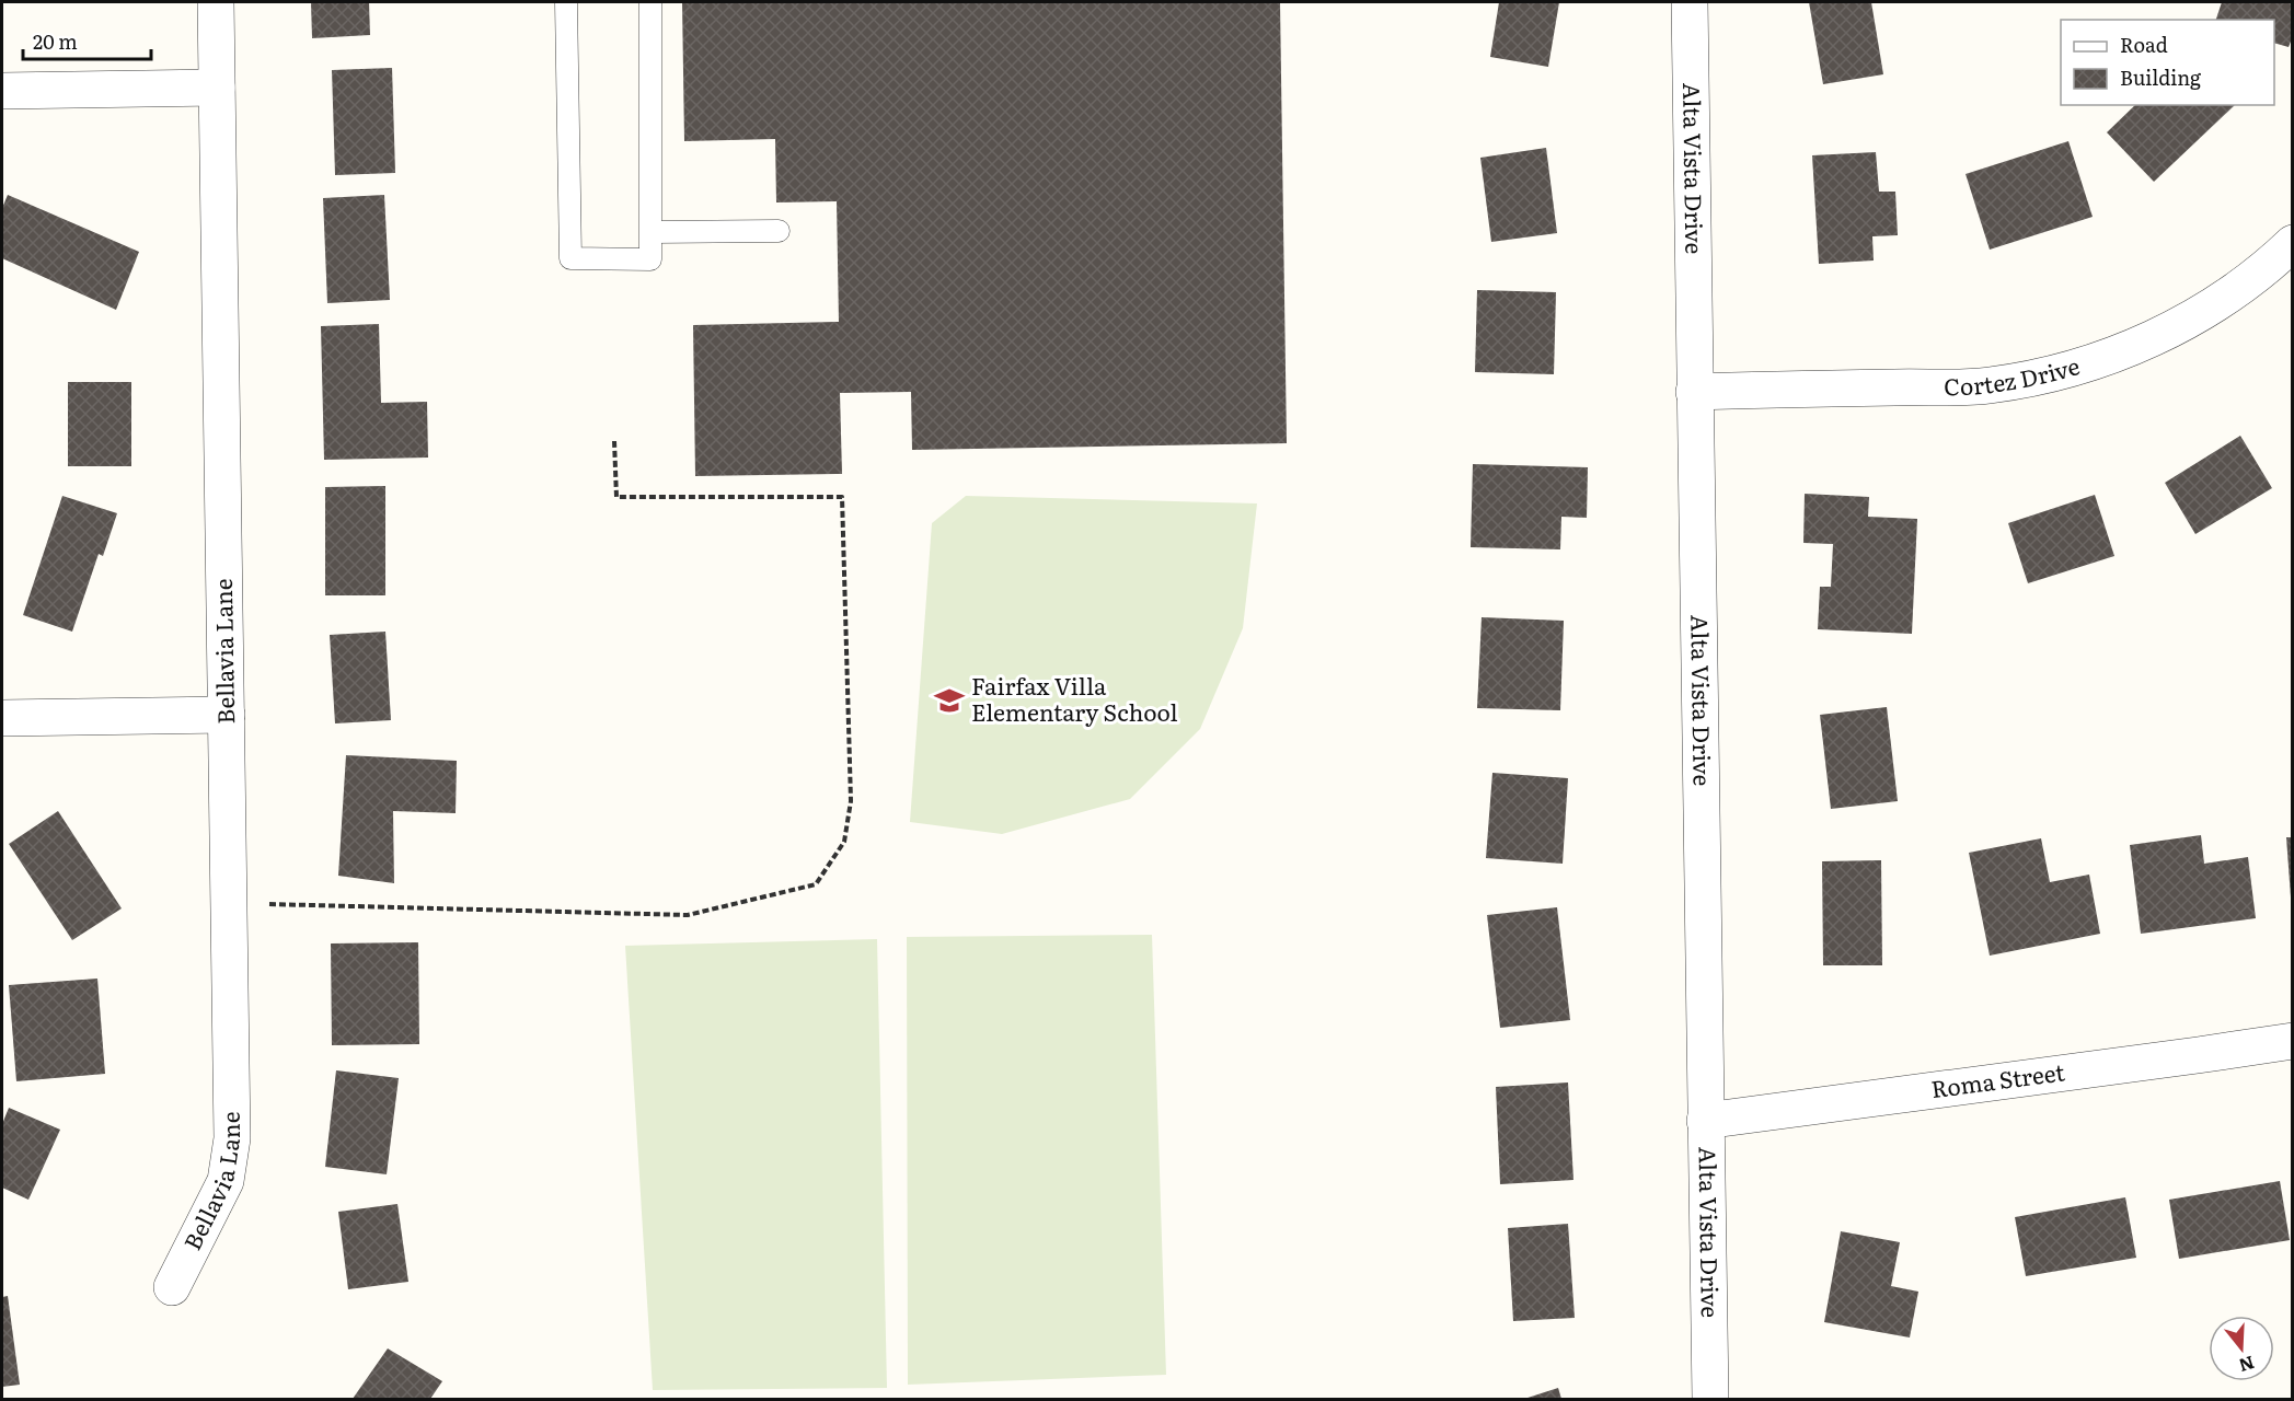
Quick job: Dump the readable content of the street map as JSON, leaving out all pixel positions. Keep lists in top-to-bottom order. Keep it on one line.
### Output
{"streets":{"street":["Alta Vista Drive","Cortez Drive","Bellavia Lane","Roma Street"]},"crossings":[["Alta Vista Drive","Cortez Drive"],["Alta Vista Drive","Roma Street"]],"places":{"school or university":["Fairfax Villa Elementary School"]},"legend":["Road","Building"],"scale_bar":"20 m","north":"bottom"}
